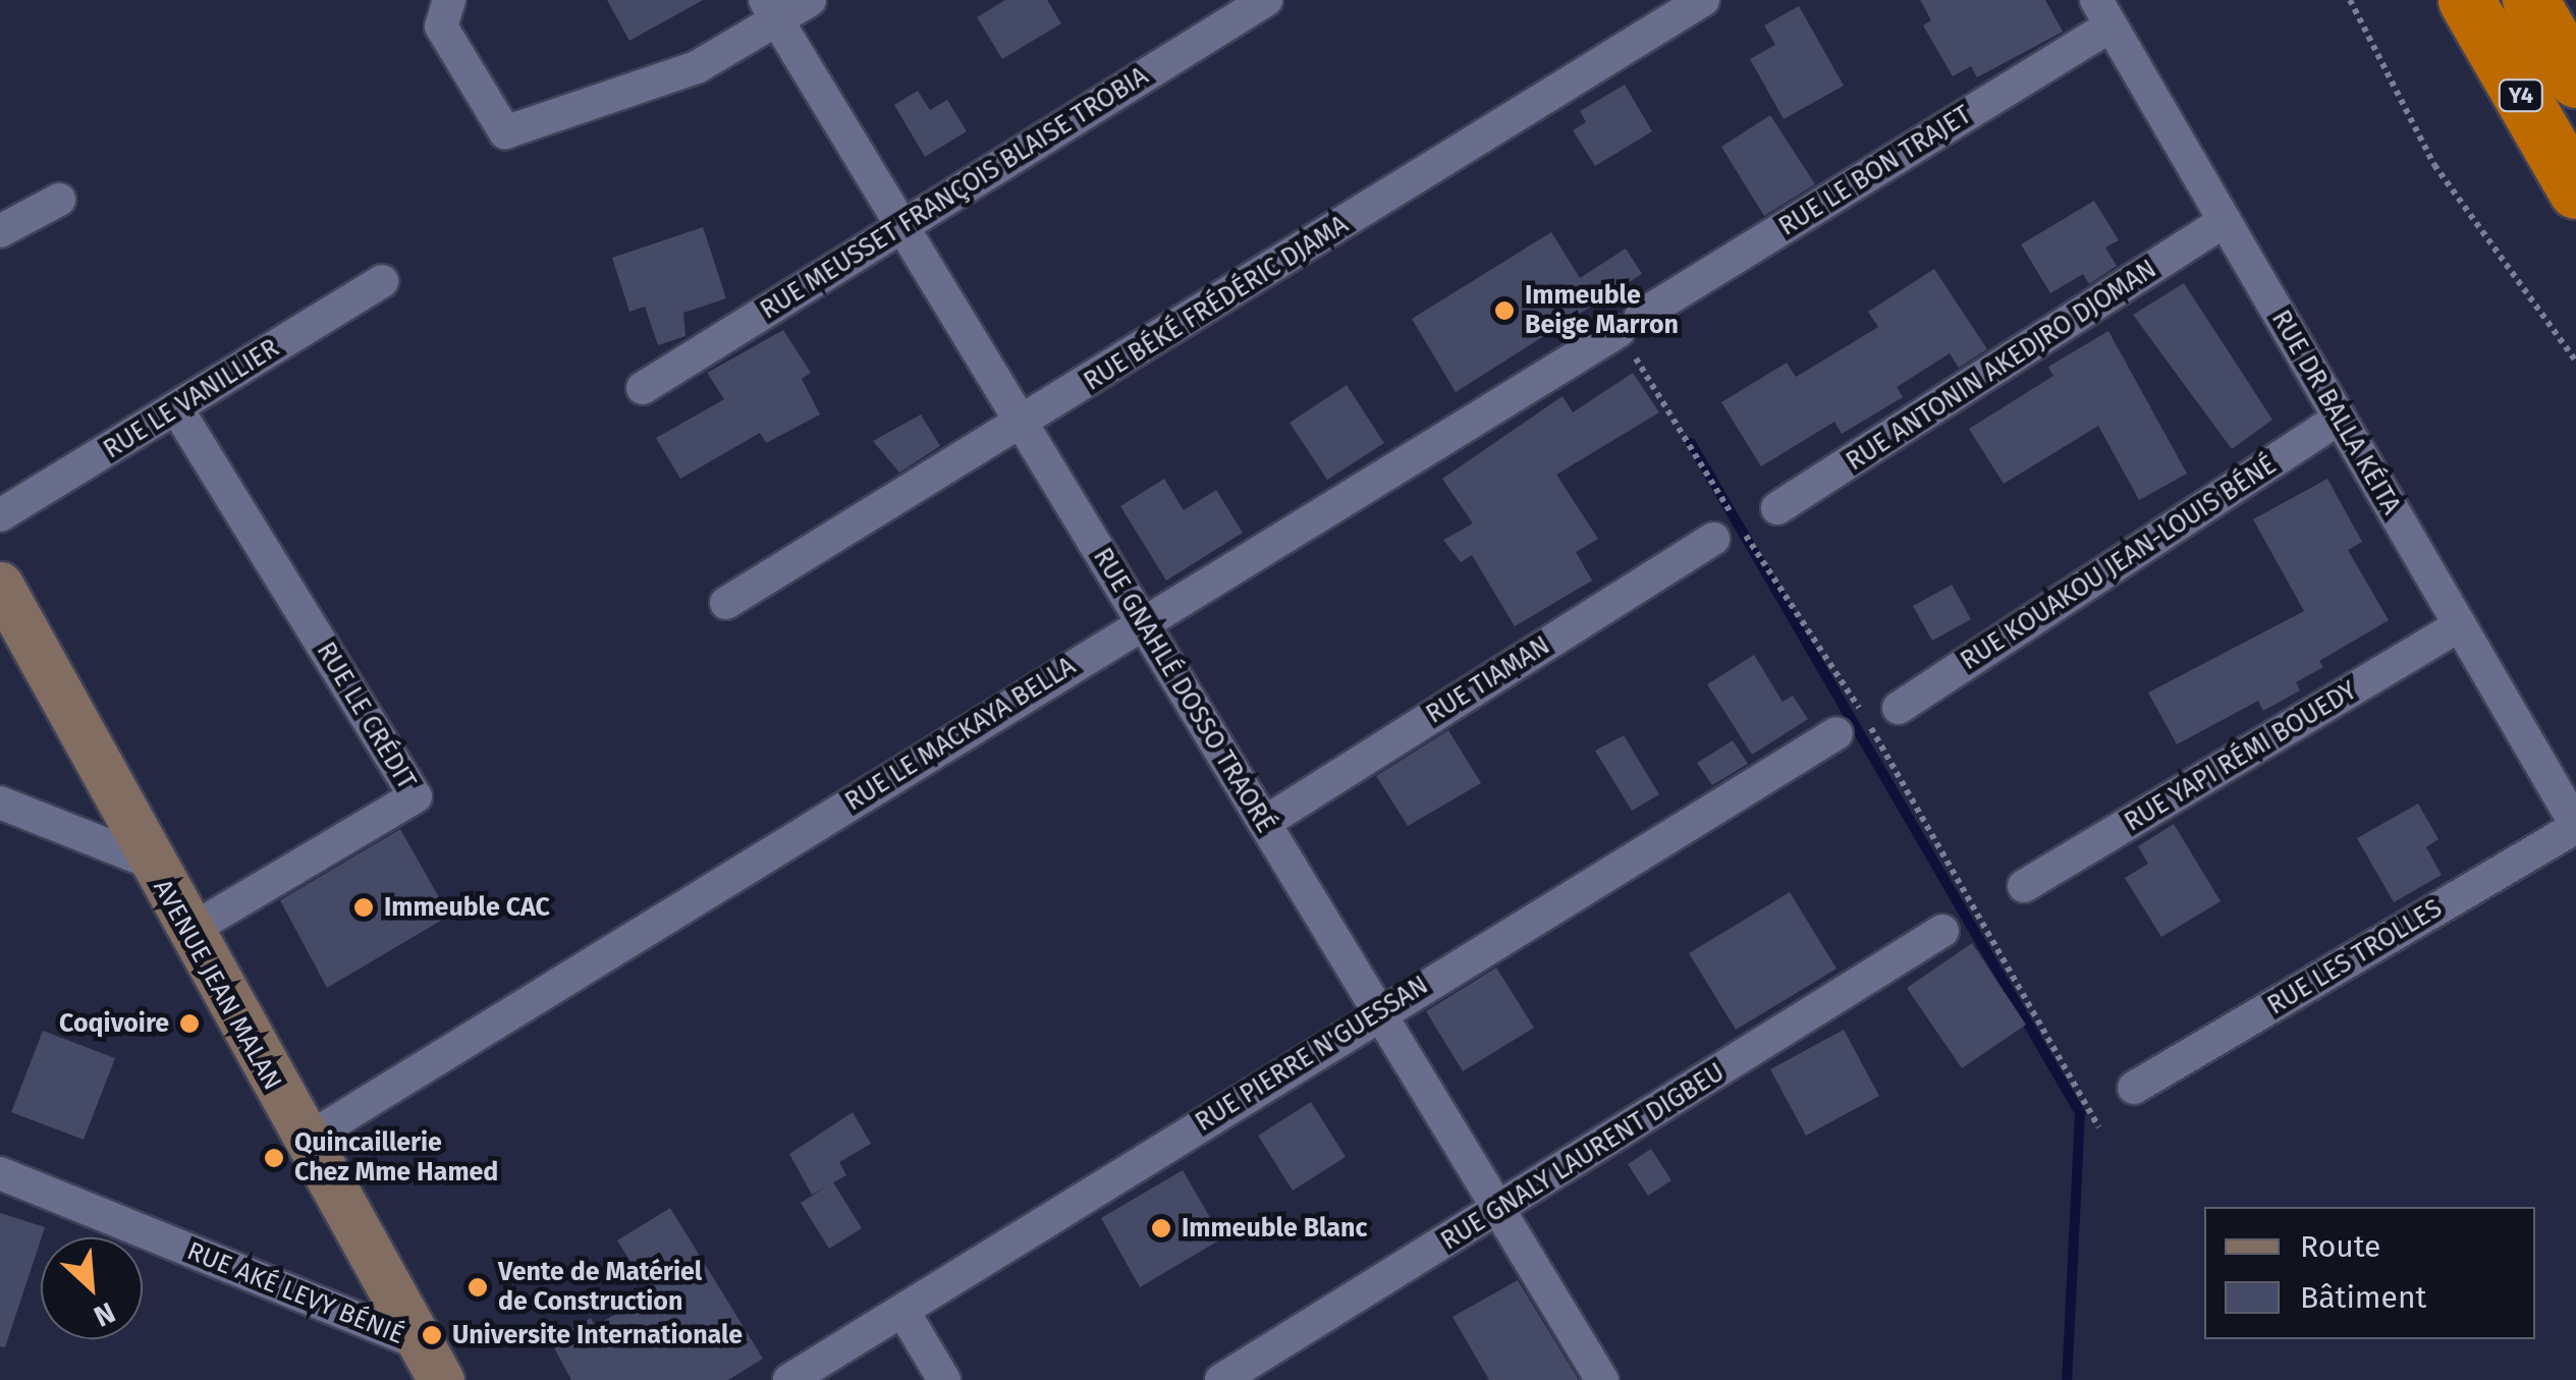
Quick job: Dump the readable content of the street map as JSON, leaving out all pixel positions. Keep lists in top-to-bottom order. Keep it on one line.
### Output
{"streets":{"highway":["Y4"],"main road":["AVENUE JEAN MALAN"],"street":["RUE LE BON TRAJET","RUE MEUSSET FRANÇOIS BLAISE TROBIA","RUE BÉKÉ FRÉDÉRIC DJAMA","RUE ANTONIN AKEDJRO DJOMAN","RUE LE VANILLIER","RUE DR BALLA KÉITA","RUE KOUAKOU JEAN-LOUIS BÉNÉ","RUE TIAMAN","RUE GNAHLÉ DOSSO TRAORÉ","RUE LE CRÉDIT","RUE LE MACKAYA BELLA","RUE YAPI RÉMI BOUEDY","RUE LES TROLLES","RUE PIERRE N'GUESSAN","RUE GNALY LAURENT DIGBEU","RUE AKÉ LEVY BÉNIÉ"]},"crossings":[["RUE LE BON TRAJET","RUE DR BALLA KÉITA"],["RUE LE BON TRAJET","RUE LE MACKAYA BELLA"],["RUE MEUSSET FRANÇOIS BLAISE TROBIA","RUE GNAHLÉ DOSSO TRAORÉ"],["RUE BÉKÉ FRÉDÉRIC DJAMA","RUE GNAHLÉ DOSSO TRAORÉ"],["RUE ANTONIN AKEDJRO DJOMAN","RUE DR BALLA KÉITA"],["RUE LE VANILLIER","RUE LE CRÉDIT"],["RUE DR BALLA KÉITA","RUE KOUAKOU JEAN-LOUIS BÉNÉ"],["RUE DR BALLA KÉITA","RUE YAPI RÉMI BOUEDY"],["RUE DR BALLA KÉITA","RUE LES TROLLES"],["RUE TIAMAN","RUE GNAHLÉ DOSSO TRAORÉ"],["RUE GNAHLÉ DOSSO TRAORÉ","RUE LE MACKAYA BELLA"],["RUE GNAHLÉ DOSSO TRAORÉ","RUE PIERRE N'GUESSAN"],["RUE GNAHLÉ DOSSO TRAORÉ","RUE GNALY LAURENT DIGBEU"],["RUE LE CRÉDIT","AVENUE JEAN MALAN"],["RUE LE MACKAYA BELLA","AVENUE JEAN MALAN"],["AVENUE JEAN MALAN","RUE AKÉ LEVY BÉNIÉ"]],"places":["Immeuble Beige Marron","Immeuble CAC","Coqivoire","Quincaillerie Chez Mme Hamed","Immeuble Blanc","Vente de Matériel de Construction","Universite Internationale"],"legend":["Route","Bâtiment"],"north":"bottom right"}
